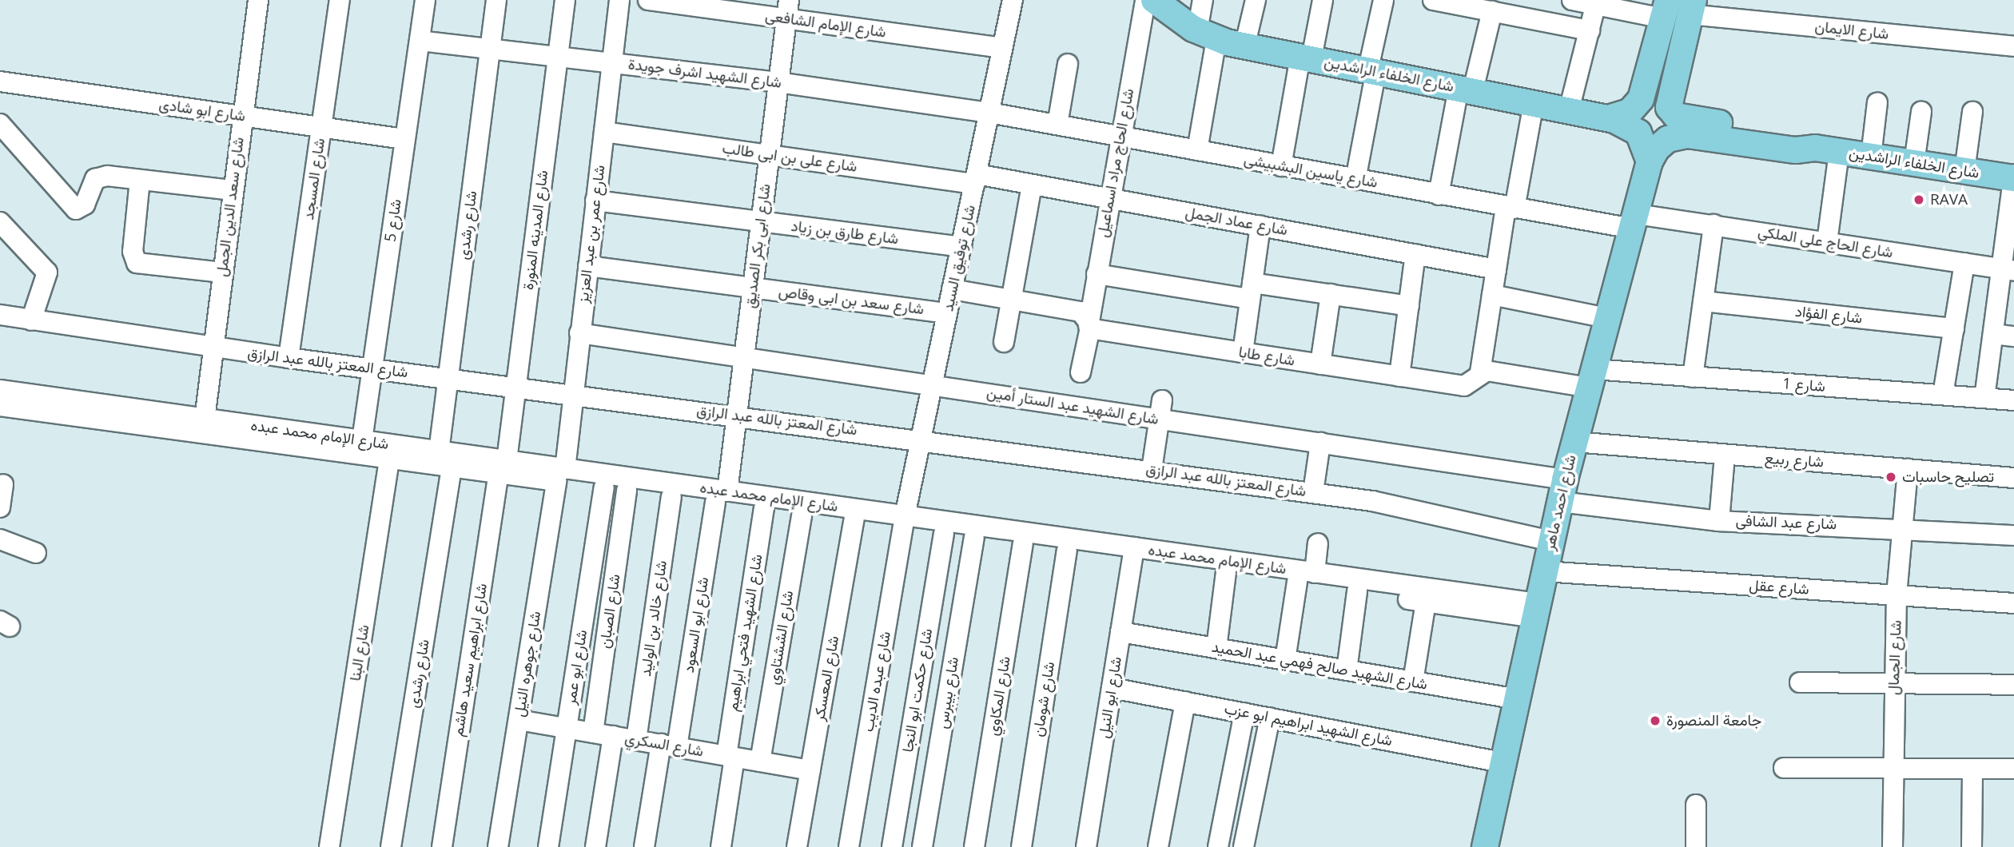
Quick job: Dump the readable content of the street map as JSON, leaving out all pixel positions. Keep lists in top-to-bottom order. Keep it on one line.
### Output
{"streets":{"main road":["شارع الخلفاء الراشدين","شارع احمد ماهر"],"street":["شارع الإمام الشافعى","شارع الايمان","شارع الشهيد اشرف جويدة","شارع ابو شادى","شارع على بن ابى طالب","شارع الحاج مراد اسماعيل","شارع ياسين البشبيشى","شارع المسجد","شارع سعد الدين الجمل","شارع 5","شارع عماد الجمل","شارع رشدى","شارع المدينه المنورة","شارع طارق بن زياد","شارع عمر بن عبد العزيز","شارع الحاج على الملكي","شارع ابى بكر الصديق","شارع توفيق السيد","شارع سعد بن ابى وقاص","شارع الفؤاد","شارع طابا","شارع المعتز بالله عبد الرازق","شارع 1","شارع الشهيد عبد الستار أمين","شارع الإمام محمد عبده","شارع ربيع","شارع عبد الشافى","شارع عقل","شارع الصبان","شارع خالد بن الوليد","شارع ابو السعود","شارع الشهيد فتحي ابراهيم","شارع الششتاوي","شارع البنا","شارع الجمال","شارع ابراهيم سعيد هاشم","شارع جوهره النيل","شارع الشهيد صالح فهمي عبد الحميد","شارع ابو عمر","شارع المعسكر","شارع عبده الديب","شارع حكمت ابو النجا","شارع بيبرس","شارع المكاوي","شارع ابو النيل","شارع شومان","شارع الشهيد ابراهيم ابو عزب","شارع السكري"]},"crossings":[["شارع الإمام الشافعى","شارع ابى بكر الصديق"],["شارع الإمام الشافعى","شارع توفيق السيد"],["شارع الشهيد اشرف جويدة","شارع ياسين البشبيشى"],["شارع الشهيد اشرف جويدة","شارع 5"],["شارع الشهيد اشرف جويدة","شارع رشدى"],["شارع الشهيد اشرف جويدة","شارع المدينه المنورة"],["شارع الشهيد اشرف جويدة","شارع عمر بن عبد العزيز"],["شارع الشهيد اشرف جويدة","شارع ابى بكر الصديق"],["شارع الشهيد اشرف جويدة","شارع توفيق السيد"],["شارع الخلفاء الراشدين","شارع احمد ماهر"],["شارع ابو شادى","شارع المسجد"],["شارع ابو شادى","شارع سعد الدين الجمل"],["شارع ابو شادى","شارع 5"],["شارع على بن ابى طالب","شارع عماد الجمل"],["شارع على بن ابى طالب","شارع عمر بن عبد العزيز"],["شارع على بن ابى طالب","شارع ابى بكر الصديق"],["شارع على بن ابى طالب","شارع توفيق السيد"],["شارع الحاج مراد اسماعيل","شارع ياسين البشبيشى"],["شارع الحاج مراد اسماعيل","شارع عماد الجمل"],["شارع الحاج مراد اسماعيل","شارع طابا"],["شارع ياسين البشبيشى","شارع الحاج على الملكي"],["شارع ياسين البشبيشى","شارع توفيق السيد"],["شارع ياسين البشبيشى","شارع احمد ماهر"],["شارع المسجد","شارع المعتز بالله عبد الرازق"],["شارع سعد الدين الجمل","شارع المعتز بالله عبد الرازق"],["شارع سعد الدين الجمل","شارع الإمام محمد عبده"],["شارع 5","شارع المعتز بالله عبد الرازق"],["شارع 5","شارع الإمام محمد عبده"],["شارع عماد الجمل","شارع توفيق السيد"],["شارع رشدى","شارع المعتز بالله عبد الرازق"],["شارع رشدى","شارع الإمام محمد عبده"],["شارع المدينه المنورة","شارع المعتز بالله عبد الرازق"],["شارع المدينه المنورة","شارع الإمام محمد عبده"],["شارع المدينه المنورة","شارع ابراهيم سعيد هاشم"],["شارع طارق بن زياد","شارع عمر بن عبد العزيز"],["شارع طارق بن زياد","شارع ابى بكر الصديق"],["شارع طارق بن زياد","شارع توفيق السيد"],["شارع عمر بن عبد العزيز","شارع سعد بن ابى وقاص"],["شارع عمر بن عبد العزيز","شارع المعتز بالله عبد الرازق"],["شارع عمر بن عبد العزيز","شارع الشهيد عبد الستار أمين"],["شارع عمر بن عبد العزيز","شارع الإمام محمد عبده"],["شارع عمر بن عبد العزيز","شارع جوهره النيل"],["شارع الحاج على الملكي","شارع احمد ماهر"],["شارع ابى بكر الصديق","شارع سعد بن ابى وقاص"],["شارع ابى بكر الصديق","شارع المعتز بالله عبد الرازق"],["شارع ابى بكر الصديق","شارع الشهيد عبد الستار أمين"],["شارع ابى بكر الصديق","شارع الإمام محمد عبده"],["شارع ابى بكر الصديق","شارع ابو السعود"],["شارع توفيق السيد","شارع سعد بن ابى وقاص"],["شارع توفيق السيد","شارع المعتز بالله عبد الرازق"],["شارع توفيق السيد","شارع الشهيد عبد الستار أمين"],["شارع توفيق السيد","شارع الإمام محمد عبده"],["شارع توفيق السيد","شارع عبده الديب"],["شارع المعتز بالله عبد الرازق","شارع احمد ماهر"],["شارع 1","شارع احمد ماهر"],["شارع الشهيد عبد الستار أمين","شارع احمد ماهر"],["شارع الشهيد عبد الستار أمين","شارع عبد الشافى"],["شارع الإمام محمد عبده","شارع احمد ماهر"],["شارع الإمام محمد عبده","شارع الصبان"],["شارع الإمام محمد عبده","شارع خالد بن الوليد"],["شارع الإمام محمد عبده","شارع ابو السعود"],["شارع الإمام محمد عبده","شارع الشهيد فتحي ابراهيم"],["شارع الإمام محمد عبده","شارع الششتاوي"],["شارع الإمام محمد عبده","شارع البنا"],["شارع الإمام محمد عبده","شارع ابراهيم سعيد هاشم"],["شارع الإمام محمد عبده","شارع جوهره النيل"],["شارع الإمام محمد عبده","شارع ابو عمر"],["شارع الإمام محمد عبده","شارع المعسكر"],["شارع الإمام محمد عبده","شارع عبده الديب"],["شارع الإمام محمد عبده","شارع حكمت ابو النجا"],["شارع الإمام محمد عبده","شارع بيبرس"],["شارع الإمام محمد عبده","شارع المكاوي"],["شارع الإمام محمد عبده","شارع ابو النيل"],["شارع الإمام محمد عبده","شارع شومان"],["شارع ربيع","شارع احمد ماهر"],["شارع ربيع","شارع الجمال"],["شارع احمد ماهر","شارع عبد الشافى"],["شارع احمد ماهر","شارع عقل"],["شارع احمد ماهر","شارع الشهيد صالح فهمي عبد الحميد"],["شارع احمد ماهر","شارع الشهيد ابراهيم ابو عزب"],["شارع عبد الشافى","شارع الجمال"],["شارع عقل","شارع الجمال"],["شارع الصبان","شارع السكري"],["شارع خالد بن الوليد","شارع السكري"],["شارع ابو السعود","شارع السكري"],["شارع الشهيد فتحي ابراهيم","شارع السكري"],["شارع الششتاوي","شارع السكري"],["شارع جوهره النيل","شارع السكري"],["شارع الشهيد صالح فهمي عبد الحميد","شارع ابو النيل"],["شارع ابو عمر","شارع السكري"],["شارع المعسكر","شارع السكري"],["شارع ابو النيل","شارع الشهيد ابراهيم ابو عزب"]],"places":["RAVA","تصليح حاسبات","جامعة المنصورة"]}
